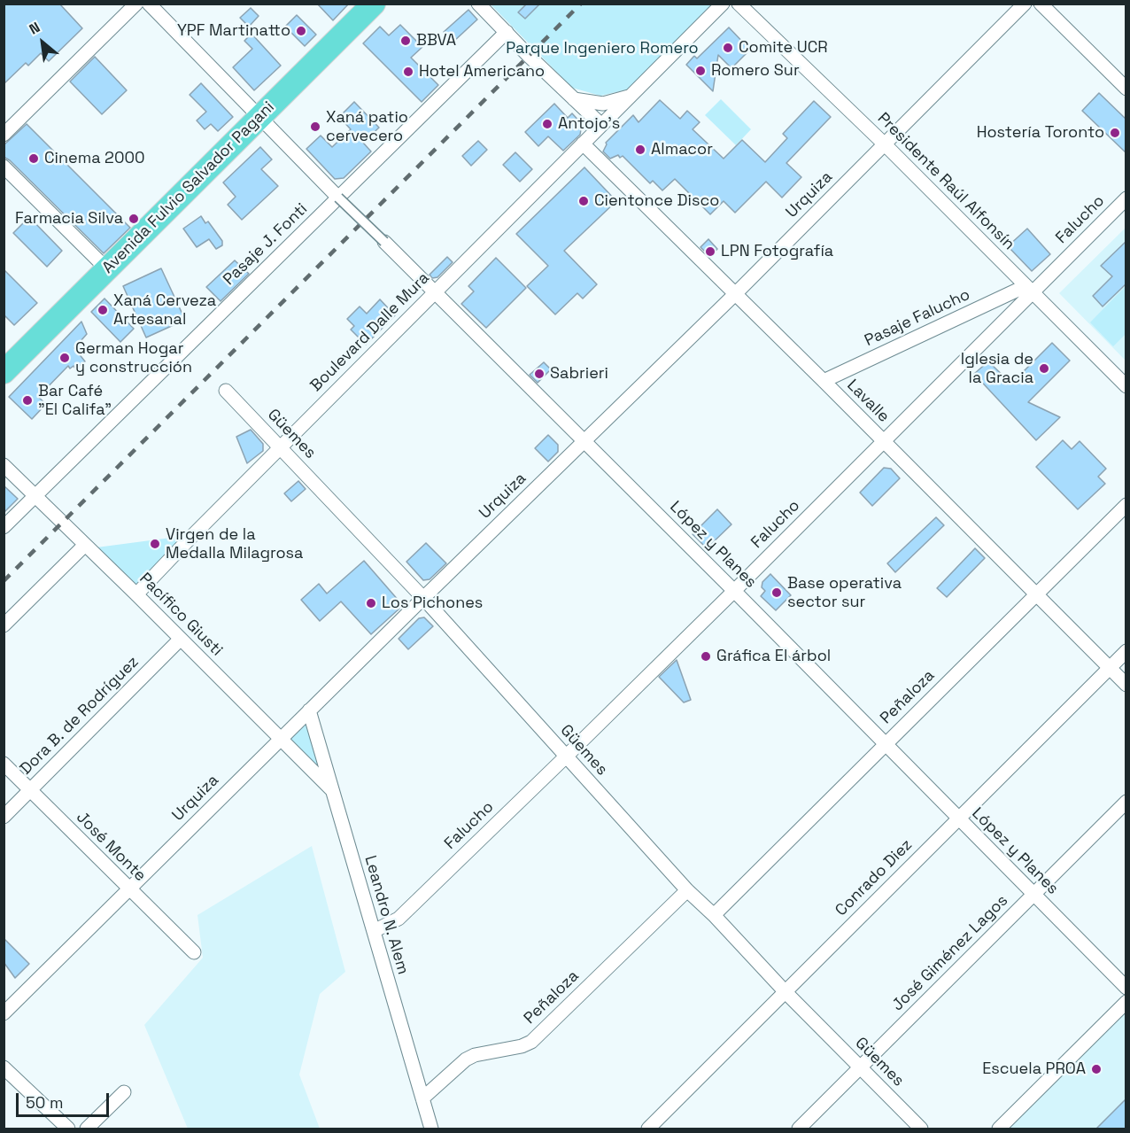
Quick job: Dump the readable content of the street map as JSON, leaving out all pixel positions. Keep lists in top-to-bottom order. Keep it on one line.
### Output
{"streets":{"highway":["Avenida Fulvio Salvador Pagani"],"street":["Presidente Raúl Alfonsín","Urquiza","Falucho","Pasaje J. Fonti","Pasaje Falucho","Boulevard Dalle Mura","Lavalle","Güemes","López y Planes","Pacífico Giusti","Peñaloza","Dora B. de Rodríguez","José Monte","Conrado Diez","Leandro N. Alem","José Giménez Lagos"]},"crossings":[["Presidente Raúl Alfonsín","Urquiza"],["Presidente Raúl Alfonsín","Falucho"],["Presidente Raúl Alfonsín","Pasaje Falucho"],["Urquiza","Lavalle"],["Urquiza","Güemes"],["Urquiza","López y Planes"],["Urquiza","Pacífico Giusti"],["Urquiza","José Monte"],["Urquiza","Leandro N. Alem"],["Falucho","Pasaje Falucho"],["Falucho","Lavalle"],["Falucho","Güemes"],["Falucho","López y Planes"],["Falucho","Leandro N. Alem"],["Pasaje J. Fonti","Pacífico Giusti"],["Pasaje Falucho","Lavalle"],["Boulevard Dalle Mura","Lavalle"],["Boulevard Dalle Mura","Güemes"],["Boulevard Dalle Mura","López y Planes"],["Boulevard Dalle Mura","Pacífico Giusti"],["Lavalle","Peñaloza"],["Lavalle","Conrado Diez"],["Güemes","Peñaloza"],["Güemes","Conrado Diez"],["Güemes","José Giménez Lagos"],["López y Planes","Peñaloza"],["López y Planes","Conrado Diez"],["López y Planes","José Giménez Lagos"],["Pacífico Giusti","Dora B. de Rodríguez"],["Pacífico Giusti","Leandro N. Alem"],["Peñaloza","Leandro N. Alem"],["Dora B. de Rodríguez","José Monte"]],"parks":["Parque Ingeniero Romero"],"places":["YPF Martinatto","BBVA","Comite UCR","Romero Sur","Hotel Americano","Antojo's","Xaná patio cervecero","Hostería Toronto","Almacor","Cinema 2000","Cientonce Disco","Farmacia Silva","LPN Fotografía","Xaná Cerveza Artesanal","German Hogar y construcción","Iglesia de la Gracia","Sabrieri","Bar Café \"El Califa\"","Virgen de la Medalla Milagrosa","Base operativa sector sur","Los Pichones","Gráfica El árbol","Escuela PROA"],"scale_bar":"50 m","north":"top left"}
